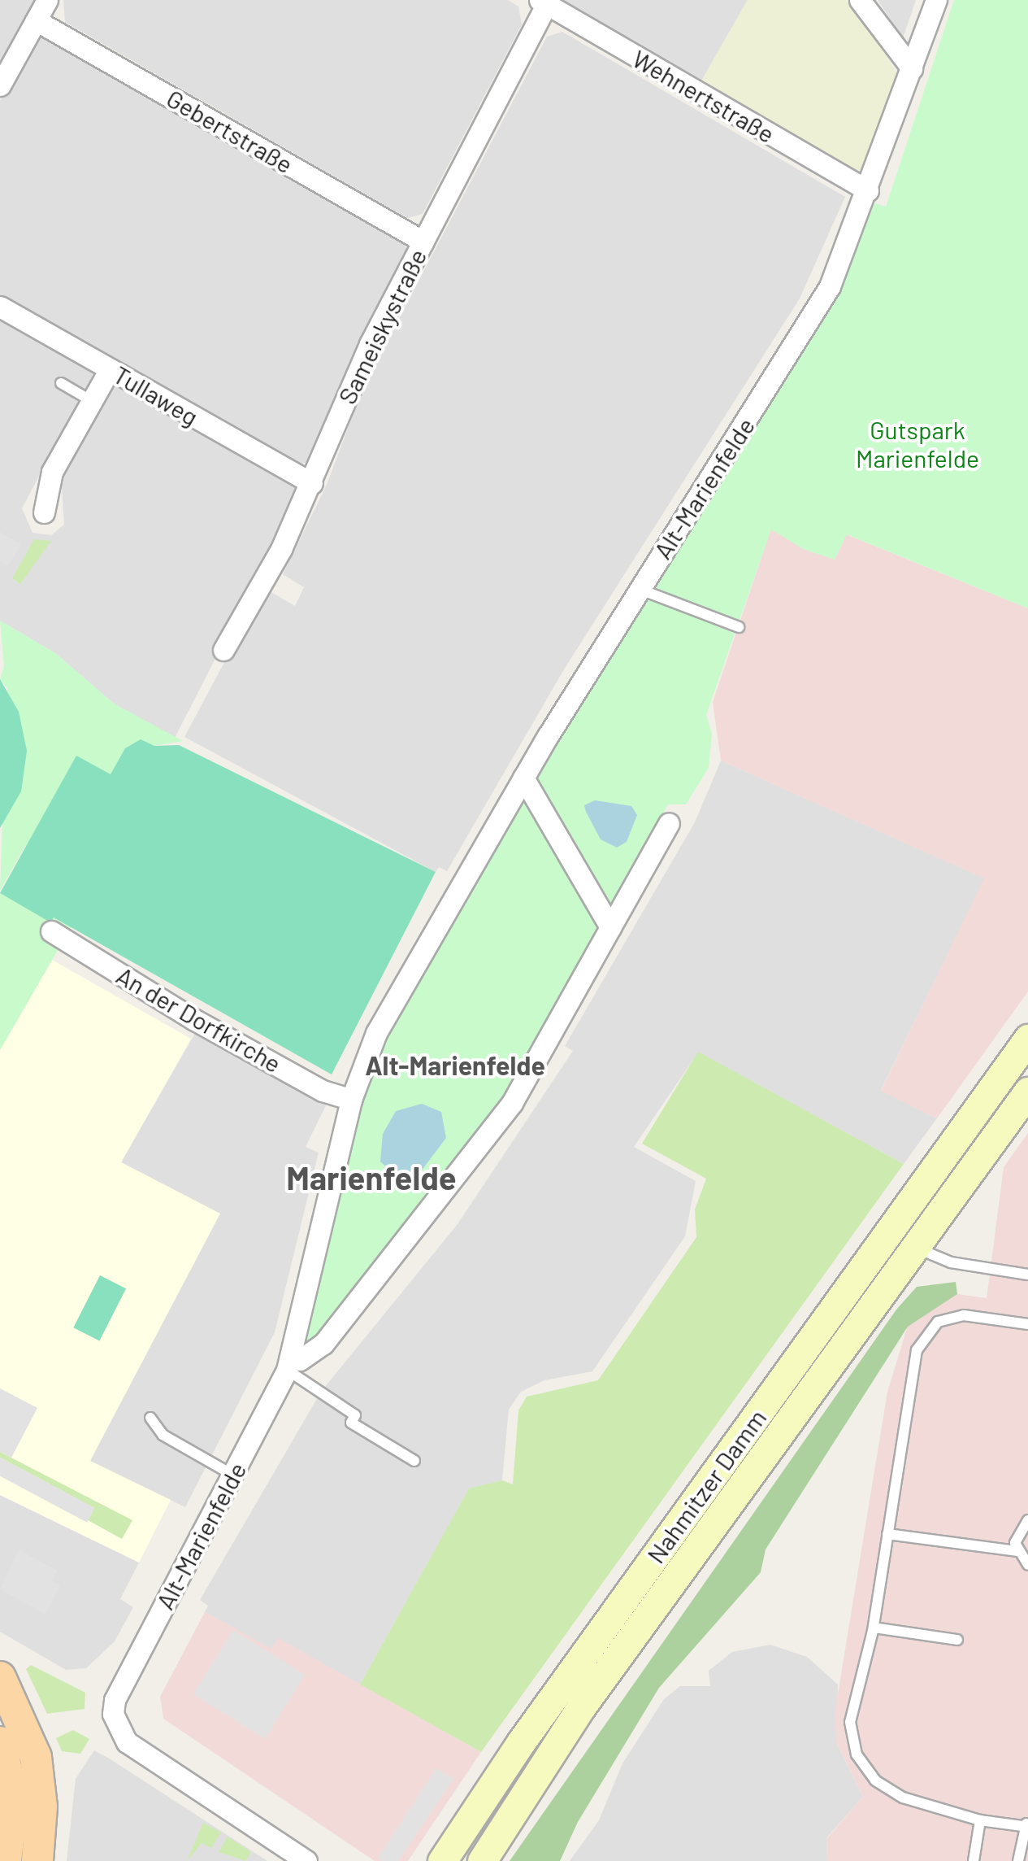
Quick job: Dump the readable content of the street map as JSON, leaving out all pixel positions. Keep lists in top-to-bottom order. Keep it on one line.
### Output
{"streets":{"main road":["Nahmitzer Damm"],"street":["Wehnertstraße","Gebertstraße","Sameiskystraße","Tullaweg","Alt-Marienfelde","An der Dorfkirche"]},"crossings":[["Wehnertstraße","Sameiskystraße"],["Wehnertstraße","Alt-Marienfelde"],["Gebertstraße","Sameiskystraße"],["Sameiskystraße","Tullaweg"],["Alt-Marienfelde","An der Dorfkirche"]],"districts":["Alt-Marienfelde","Marienfelde"],"parks":["Gutspark Marienfelde"]}
